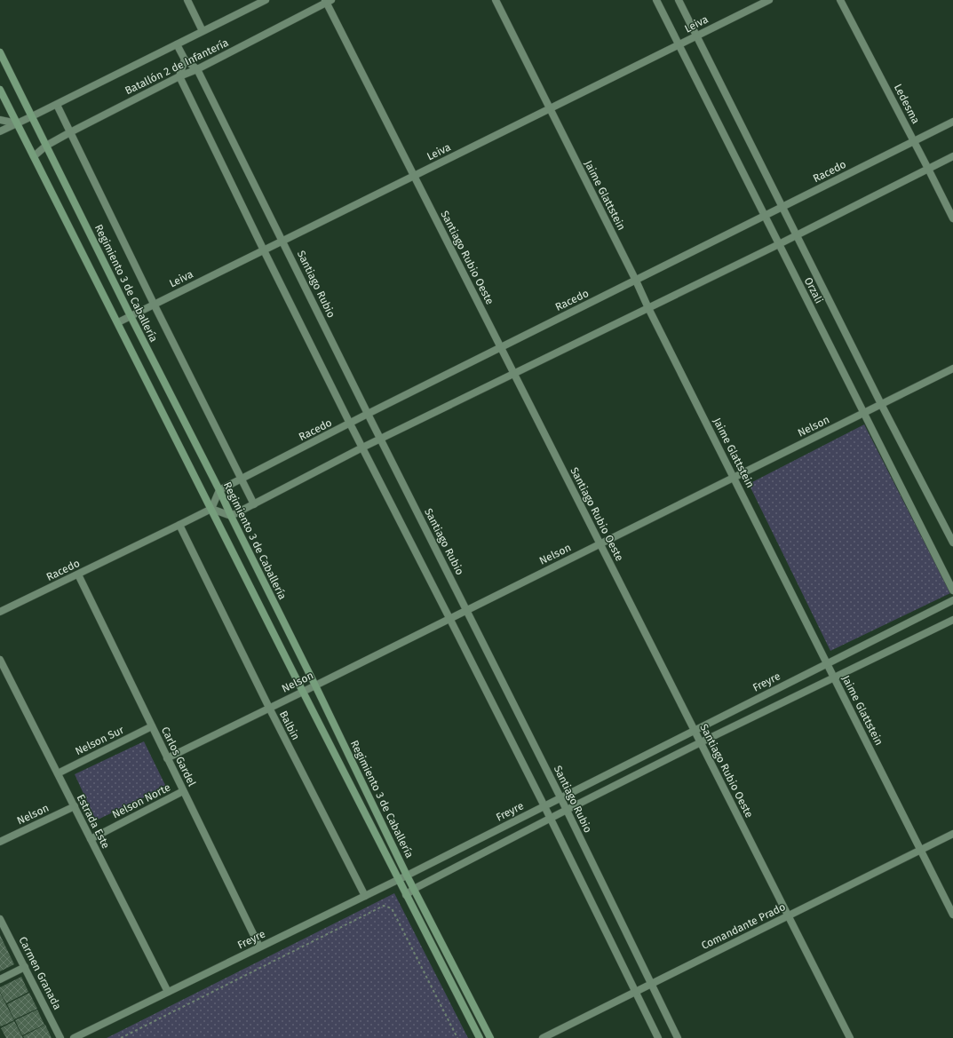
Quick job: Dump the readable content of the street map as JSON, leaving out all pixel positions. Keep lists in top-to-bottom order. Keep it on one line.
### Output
{"streets":{"street":["Leiva","Batallón 2 de Infantería","Ledesma","Racedo","Jaime Glattstein","Santiago Rubio Oeste","Regimiento 3 de Caballería","Santiago Rubio","Orzali","Nelson","Freyre","Balbin","Nelson Sur","Carlos Gardel","Nelson Norte","Estrada Este","Comandante Prado","Carmen Granada"]},"crossings":[["Leiva","Jaime Glattstein"],["Leiva","Santiago Rubio Oeste"],["Leiva","Regimiento 3 de Caballería"],["Leiva","Santiago Rubio"],["Leiva","Orzali"],["Batallón 2 de Infantería","Santiago Rubio Oeste"],["Batallón 2 de Infantería","Regimiento 3 de Caballería"],["Batallón 2 de Infantería","Santiago Rubio"],["Ledesma","Racedo"],["Racedo","Jaime Glattstein"],["Racedo","Santiago Rubio Oeste"],["Racedo","Regimiento 3 de Caballería"],["Racedo","Santiago Rubio"],["Racedo","Orzali"],["Racedo","Balbin"],["Racedo","Carlos Gardel"],["Jaime Glattstein","Nelson"],["Jaime Glattstein","Freyre"],["Jaime Glattstein","Comandante Prado"],["Santiago Rubio Oeste","Nelson"],["Santiago Rubio Oeste","Freyre"],["Santiago Rubio Oeste","Comandante Prado"],["Regimiento 3 de Caballería","Nelson"],["Regimiento 3 de Caballería","Freyre"],["Santiago Rubio","Nelson"],["Santiago Rubio","Freyre"],["Santiago Rubio","Comandante Prado"],["Orzali","Nelson"],["Nelson","Balbin"],["Nelson","Carlos Gardel"],["Nelson","Estrada Este"],["Freyre","Balbin"],["Freyre","Carlos Gardel"],["Freyre","Estrada Este"],["Nelson Sur","Carlos Gardel"],["Nelson Sur","Estrada Este"],["Carlos Gardel","Nelson Norte"],["Nelson Norte","Estrada Este"]]}
